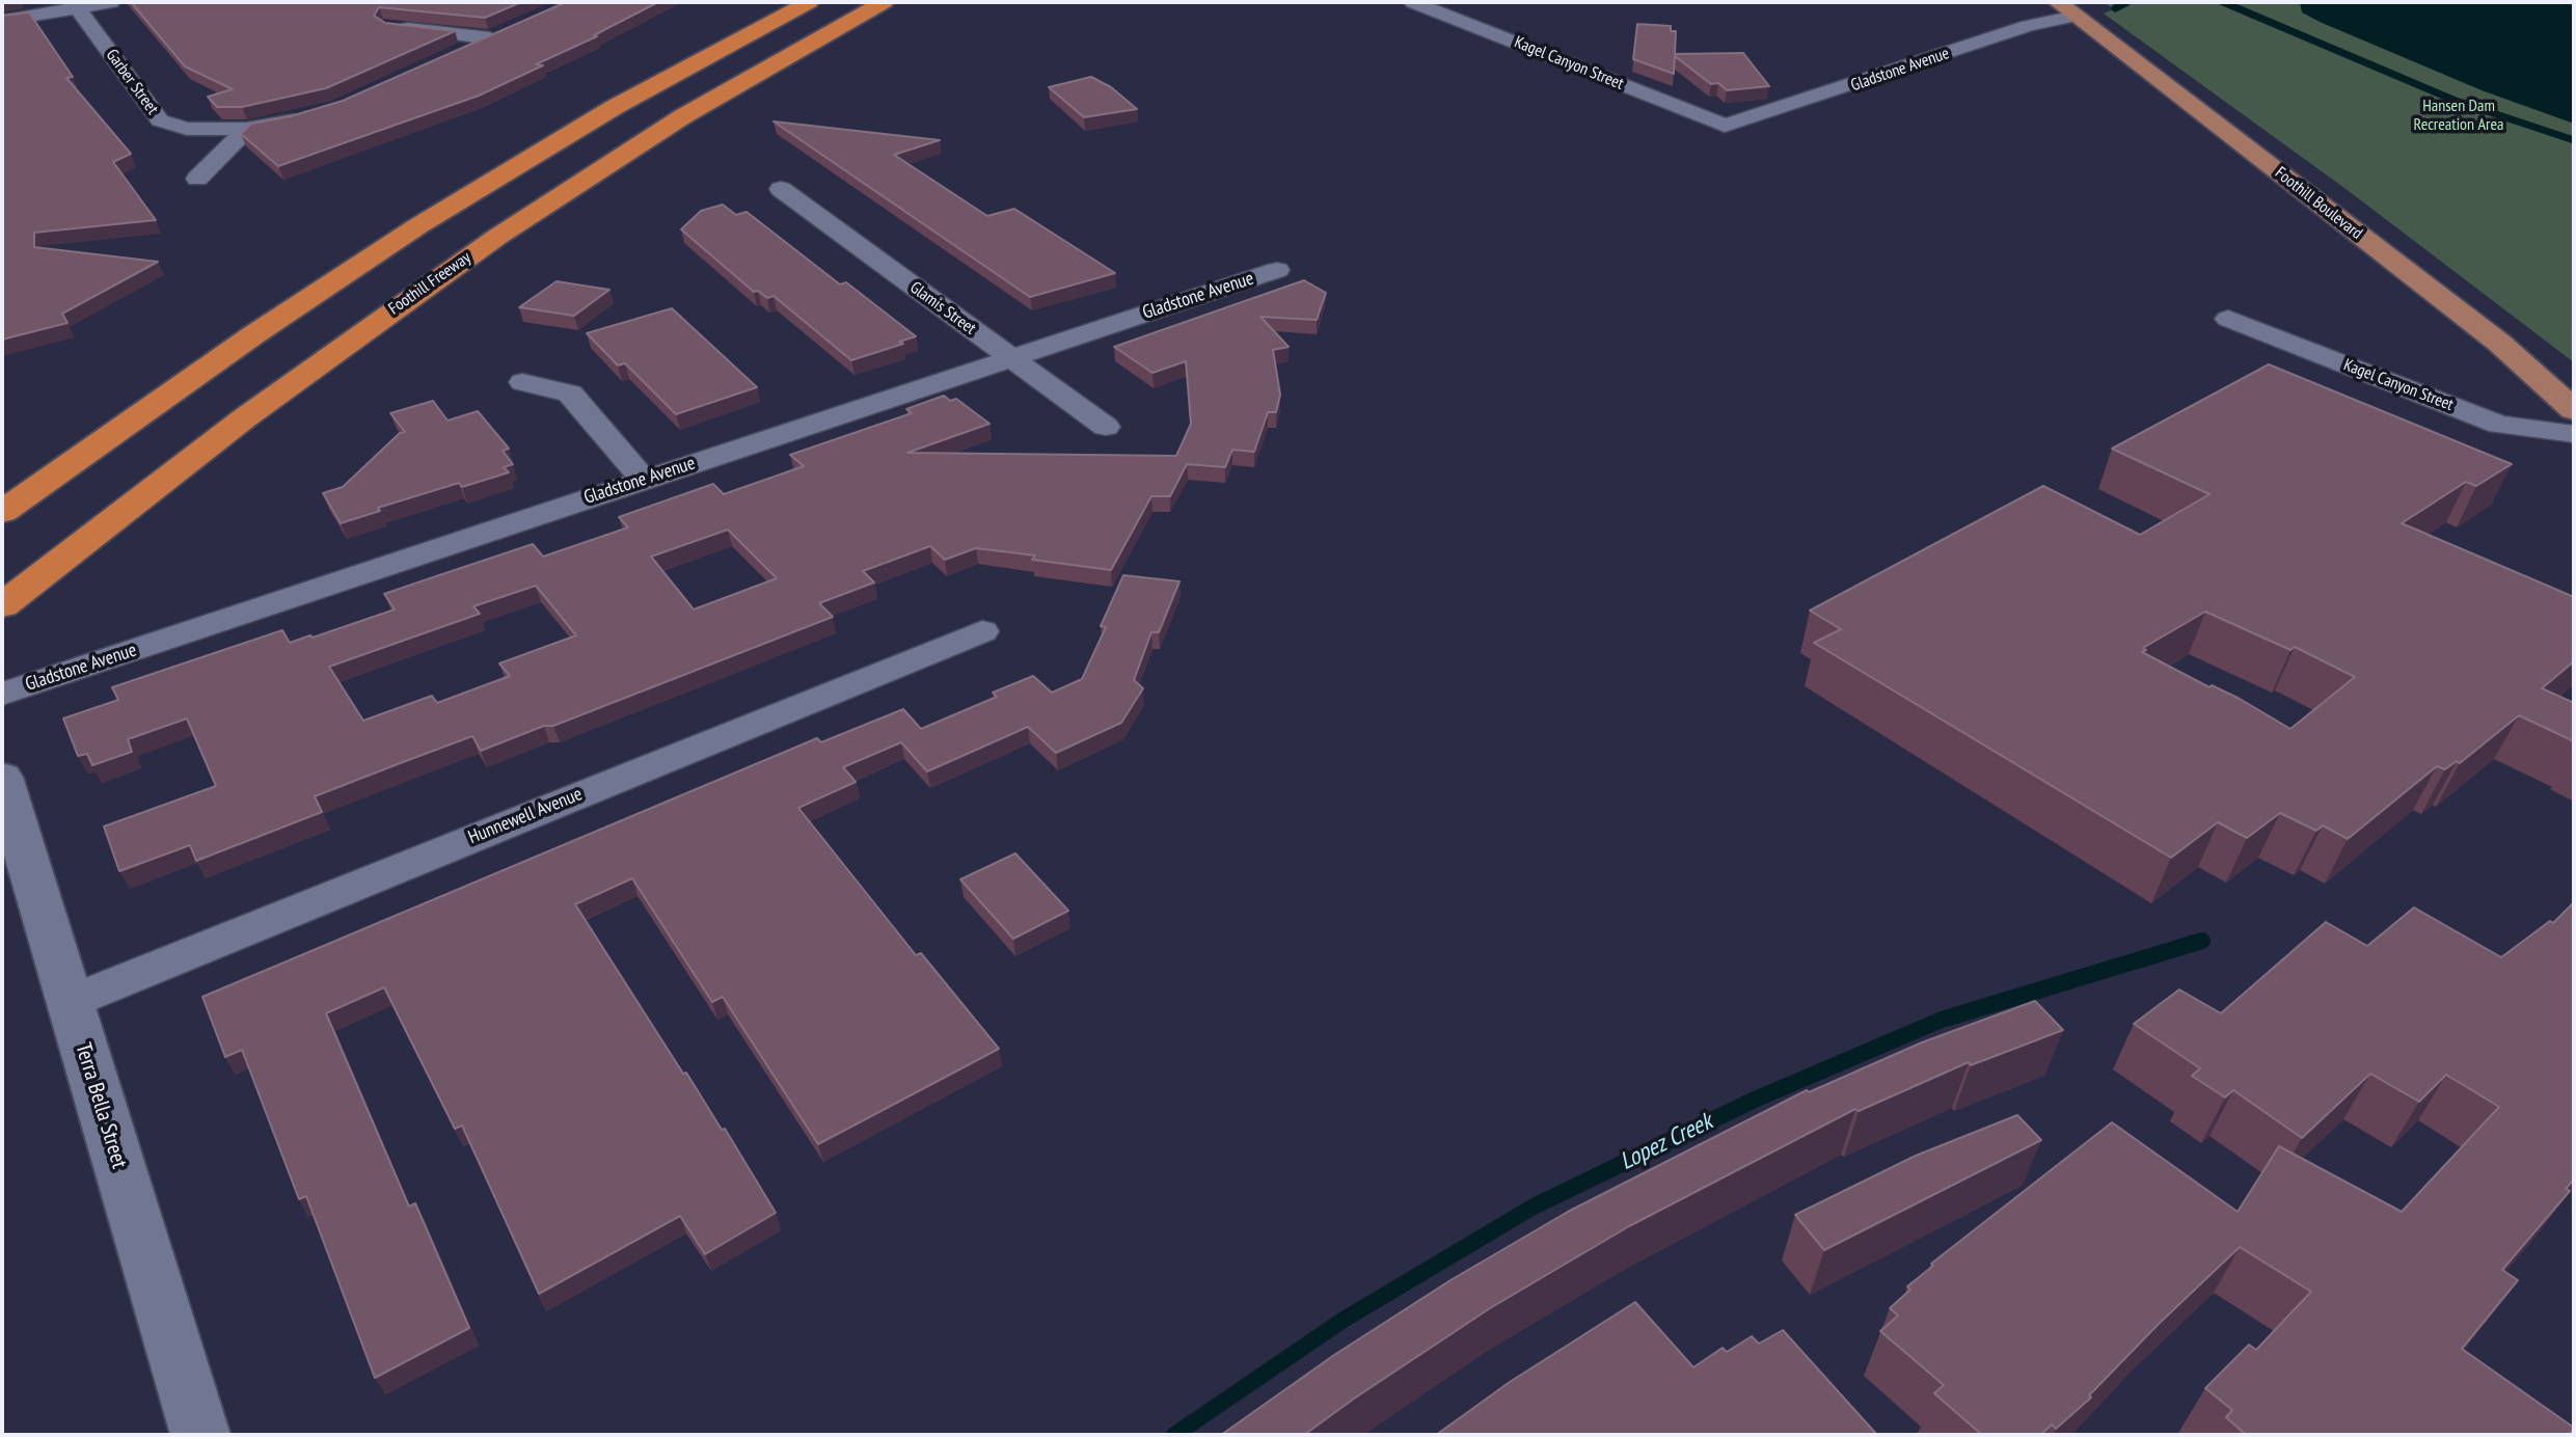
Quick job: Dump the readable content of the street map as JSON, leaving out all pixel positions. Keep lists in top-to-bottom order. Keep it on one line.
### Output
{"streets":{"highway":["Foothill Freeway"],"main road":["Foothill Boulevard"],"street":["Kagel Canyon Street","Gladstone Avenue","Garber Street","Glamis Street","Hunnewell Avenue","Terra Bella Street"]},"crossings":[["Kagel Canyon Street","Gladstone Avenue"],["Gladstone Avenue","Foothill Boulevard"],["Gladstone Avenue","Glamis Street"],["Hunnewell Avenue","Terra Bella Street"]],"water":["Lopez Creek"],"parks":["Hansen Dam Recreation Area"]}
